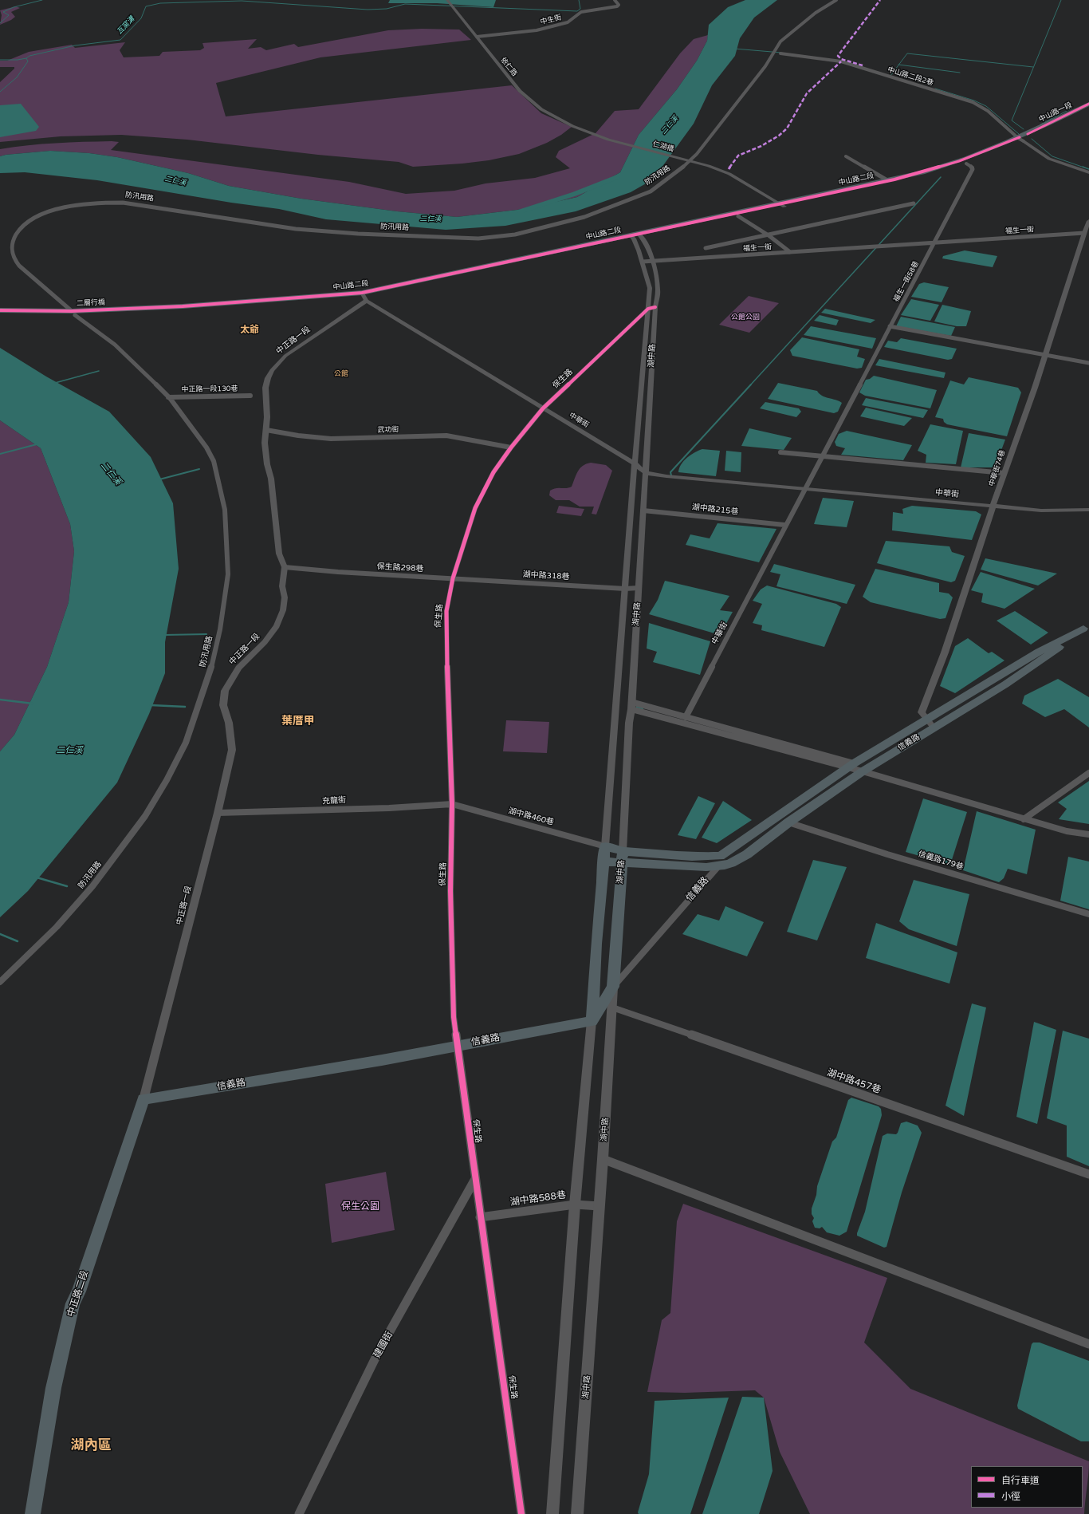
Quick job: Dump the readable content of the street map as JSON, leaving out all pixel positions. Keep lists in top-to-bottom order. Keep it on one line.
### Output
{"streets":{"main road":["中山路一段","中山路二段","二層行橋","湖中路","信義路","中正路二段"],"street":["中生街","依仁路","中山路二段2巷","仁湖橋","防汛用路","福生一街","福生一街58巷","中正路一段","保生路","中正路一段130巷","中華街","武功街","中華街74巷","湖中路215巷","保生路298巷","湖中路318巷","充龍街","湖中路460巷","信義路179巷","湖中路457巷","湖中路588巷","建國街"]},"crossings":[["中生街","依仁路"],["依仁路","仁湖橋"],["中山路二段2巷","中山路一段"],["中山路二段2巷","中山路二段"],["中山路一段","中山路二段"],["仁湖橋","中山路二段"],["防汛用路","二層行橋"],["防汛用路","中正路一段130巷"],["中山路二段","福生一街58巷"],["中山路二段","二層行橋"],["中山路二段","中正路一段"],["中山路二段","湖中路"],["中山路二段","中華街"],["福生一街","福生一街58巷"],["福生一街","湖中路"],["福生一街","中華街74巷"],["福生一街58巷","中華街"],["中正路一段","中華街"],["中正路一段","武功街"],["中正路一段","保生路298巷"],["中正路一段","信義路"],["中正路一段","充龍街"],["中正路一段","中正路二段"],["湖中路","保生路"],["湖中路","中華街"],["湖中路","湖中路215巷"],["湖中路","湖中路318巷"],["湖中路","信義路"],["湖中路","湖中路460巷"],["湖中路","湖中路457巷"],["湖中路","湖中路588巷"],["保生路","中華街"],["保生路","武功街"],["保生路","保生路298巷"],["保生路","湖中路318巷"],["保生路","信義路"],["保生路","充龍街"],["保生路","湖中路460巷"],["保生路","湖中路588巷"],["保生路","建國街"],["中華街","中華街74巷"],["中華街","湖中路215巷"],["中華街74巷","信義路"],["保生路298巷","湖中路318巷"],["信義路","信義路179巷"],["信義路","中正路二段"],["充龍街","湖中路460巷"]],"districts":["太爺","公館","葉厝甲","湖內區"],"water":["瓦窯溝","二仁溪"],"parks":["公館公園","保生公園"],"legend":["自行車道","小徑"]}
